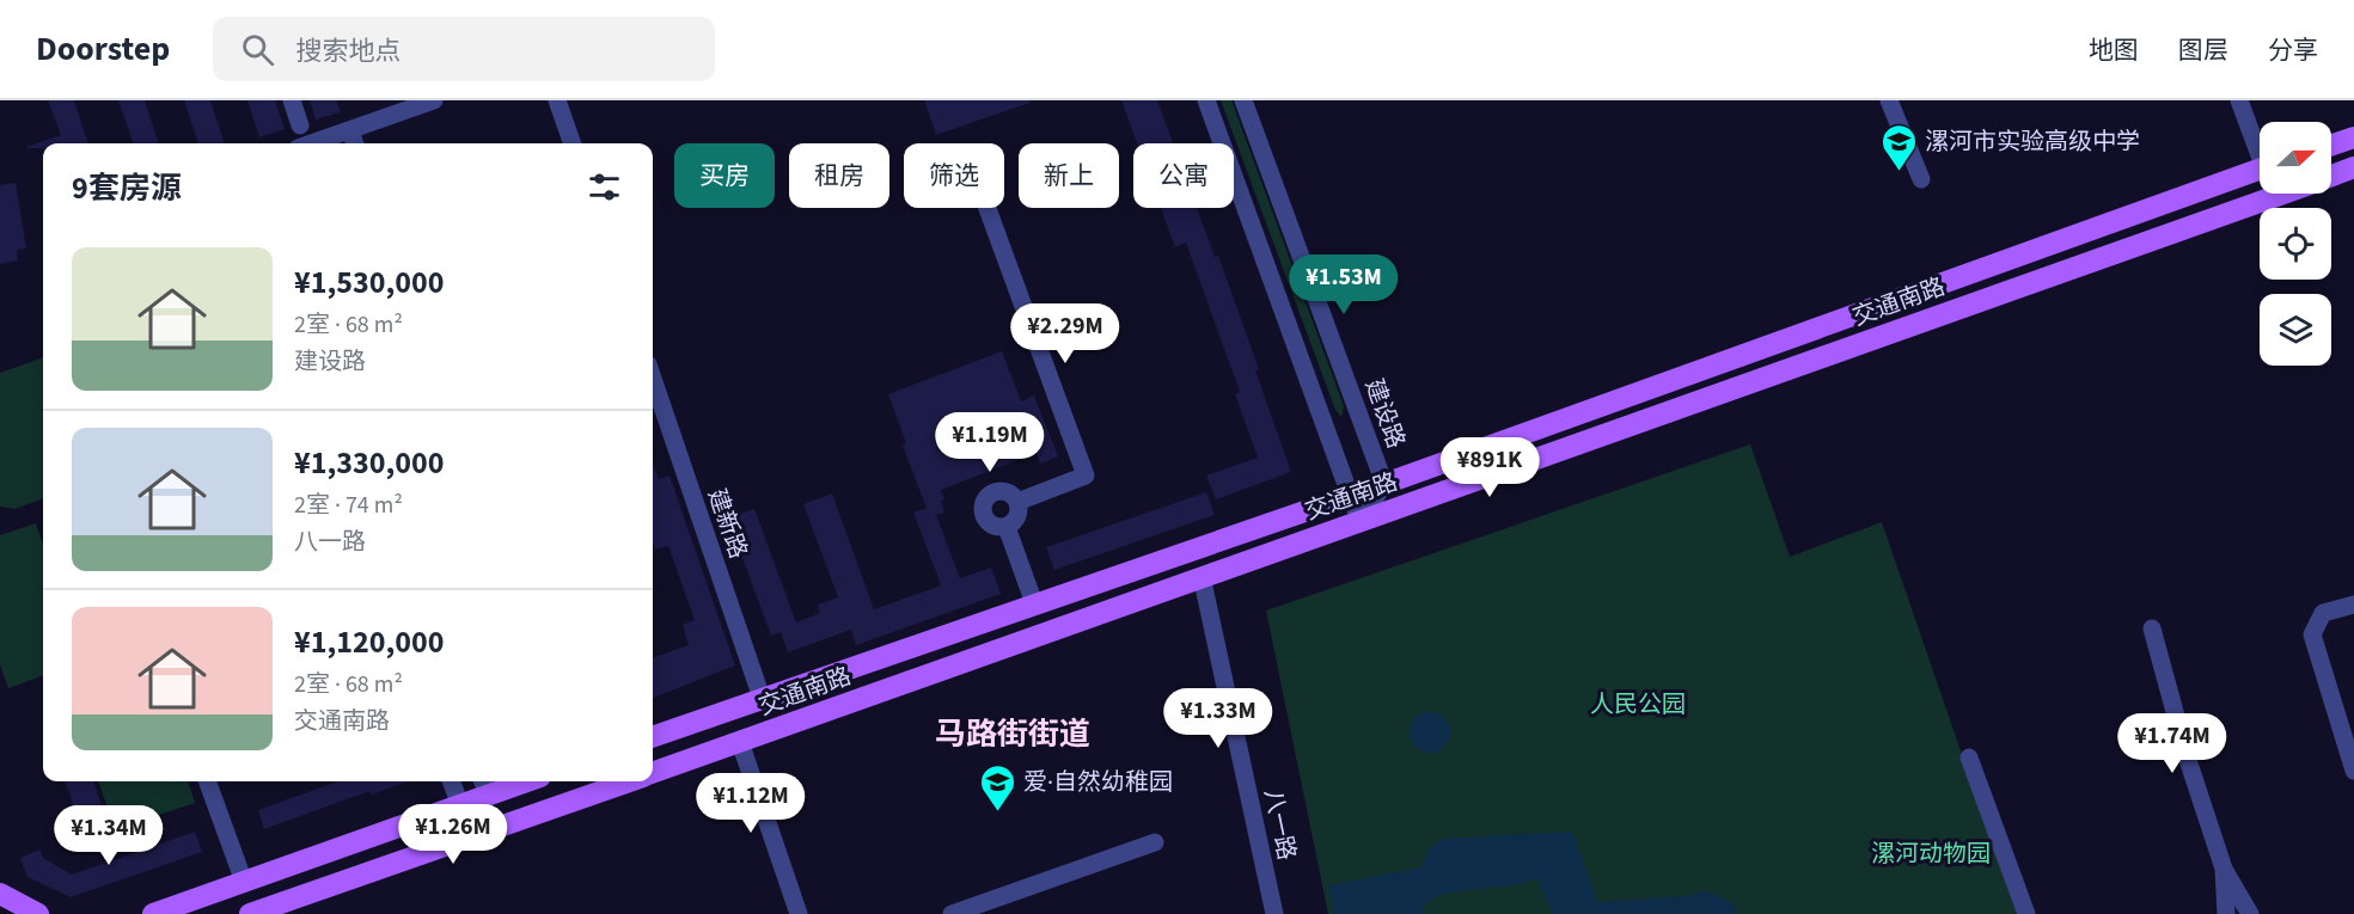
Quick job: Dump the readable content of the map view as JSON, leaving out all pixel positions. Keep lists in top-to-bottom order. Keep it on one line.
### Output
{"streets":{"main road":["交通南路"],"street":["建设路","建新路","八一路"]},"crossings":[["交通南路","建设路"],["交通南路","建新路"],["交通南路","八一路"]],"districts":["马路街街道"],"parks":["人民公园","漯河动物园"],"places":{"school or university":["漯河市实验高级中学","爱·自然幼稚园"]},"north":"right","page":{"header":"Doorstep","search":"搜索地点","nav":["地图","图层","分享"],"chip":["买房","租房","筛选","新上","公寓"],"heading":"9套房源","list":[{"name":"¥1,530,000","note":"2室 · 68 m² · 建设路"},{"name":"¥1,330,000","note":"2室 · 74 m² · 八一路"},{"name":"¥1,120,000","note":"2室 · 68 m² · 交通南路"}],"price":["¥1.53M","¥2.29M","¥1.19M","¥891K","¥1.33M","¥1.74M","¥1.12M","¥1.26M","¥1.34M"]}}
